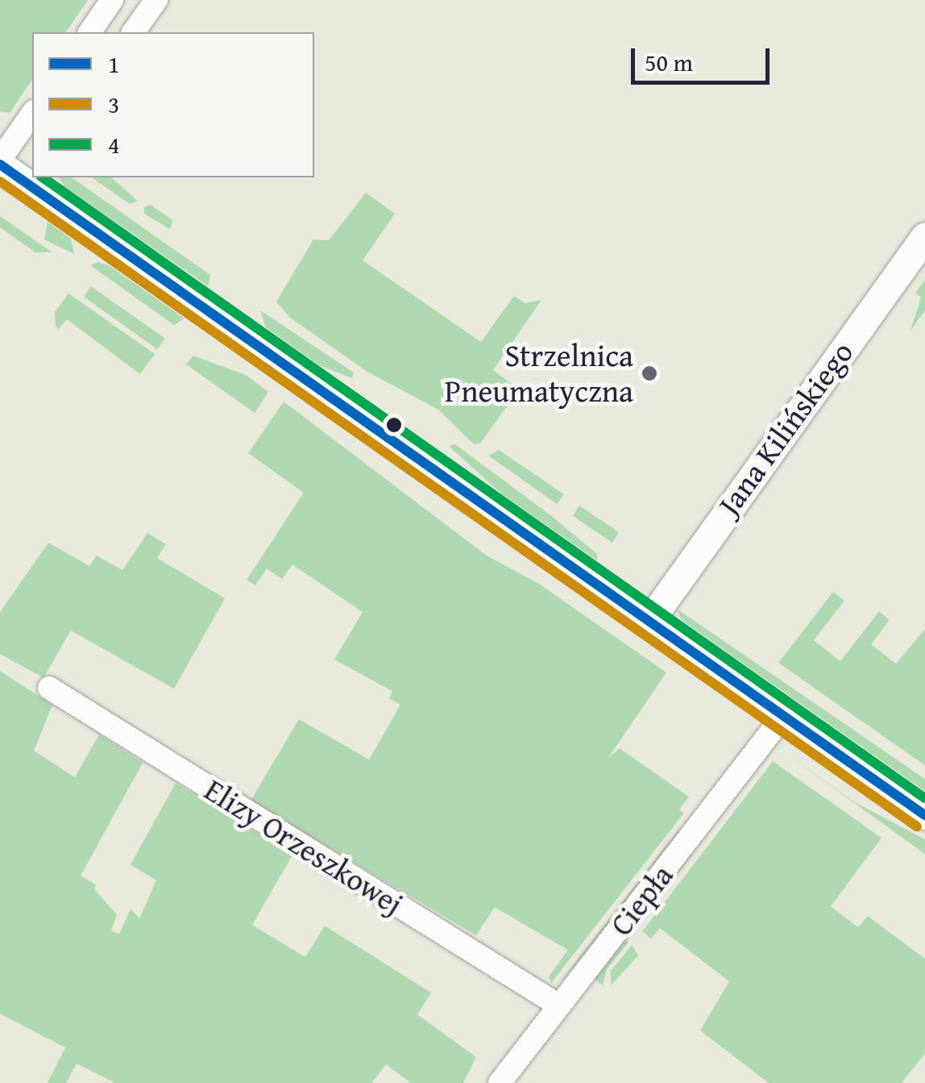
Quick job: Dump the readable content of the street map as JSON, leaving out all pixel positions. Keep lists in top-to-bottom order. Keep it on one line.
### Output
{"streets":{"street":["Jana Kilińskiego","Elizy Orzeszkowej","Ciepła"]},"crossings":[["Elizy Orzeszkowej","Ciepła"]],"places":["Strzelnica Pneumatyczna"],"lines":["transit line 1","transit line 4","transit line 3"],"legend":["1","3","4"],"scale_bar":"50 m"}
